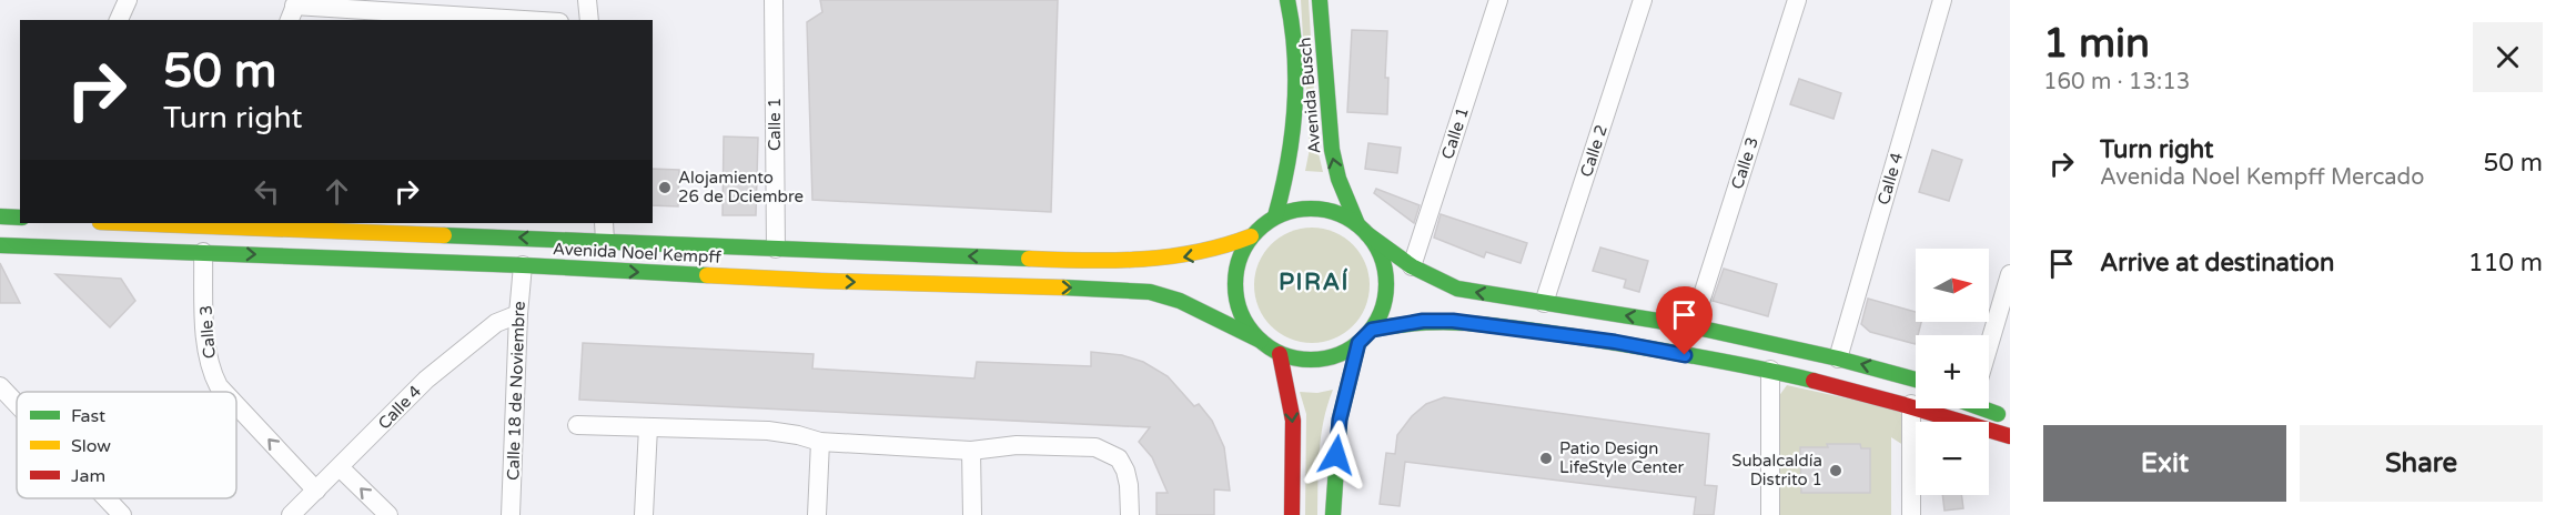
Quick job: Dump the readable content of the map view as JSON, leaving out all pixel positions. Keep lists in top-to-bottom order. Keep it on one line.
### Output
{"streets":{"main road":["Avenida Busch","Avenida Noel Kempff"],"street":["Calle 1","Calle 2","Calle 3","Calle 4","Calle 18 de Noviembre"]},"crossings":[["Avenida Busch","Avenida Noel Kempff"],["Calle 1","Avenida Noel Kempff"],["Calle 3","Calle 4"],["Calle 3","Avenida Noel Kempff"],["Calle 4","Calle 18 de Noviembre"],["Avenida Noel Kempff","Calle 18 de Noviembre"]],"one_way":["Calle 3"],"districts":["PIRAÍ"],"places":["Alojamiento 26 de Dciembre","Patio Design LifeStyle Center","Subalcaldía Distrito 1"],"legend":["Fast","Slow","Jam"],"north":"right","page":{"heading":["1 min","160 m · 13:13"],"turn":["50 m","Turn right"],"list":[{"name":"Turn right","note":"Avenida Noel Kempff Mercado","value":"50 m"},{"name":"Arrive at destination","value":"110 m"}],"map_buttons":["+","−"],"buttons":["Exit","Share"]}}
